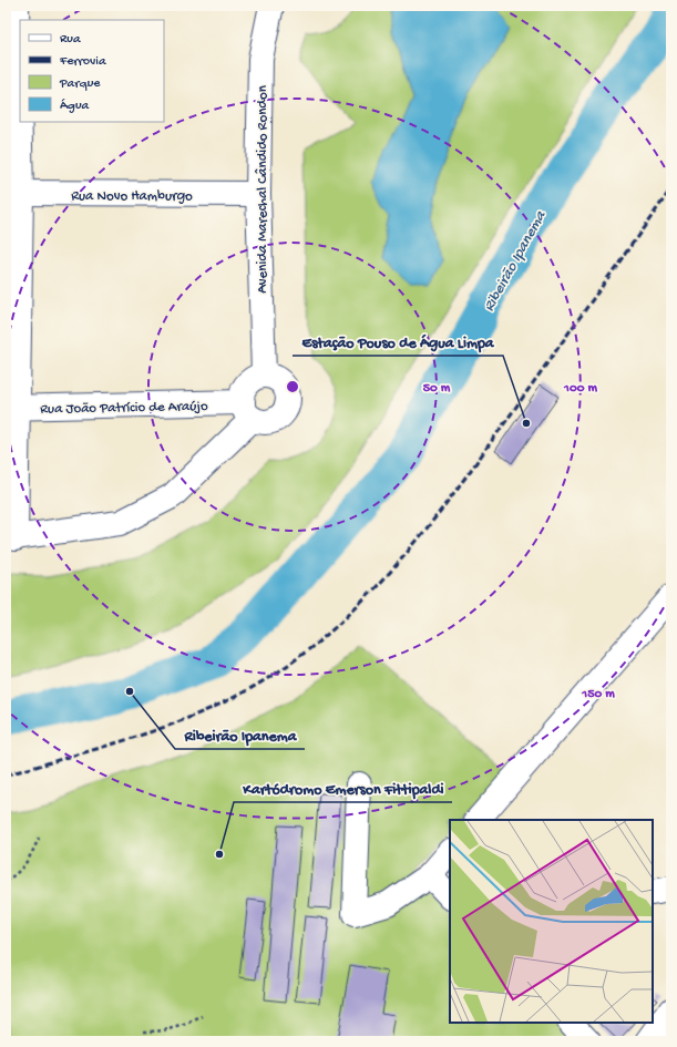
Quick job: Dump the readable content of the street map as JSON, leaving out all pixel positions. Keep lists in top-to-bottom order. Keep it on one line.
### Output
{"streets":{"street":["Avenida Marechal Cândido Rondon","Rua Novo Hamburgo","Rua João Patrício de Araújo"]},"crossings":[["Avenida Marechal Cândido Rondon","Rua Novo Hamburgo"],["Avenida Marechal Cândido Rondon","Rua João Patrício de Araújo"]],"water":["Ribeirão Ipanema"],"places":["Estação Pouso de Água Limpa","Ribeirão Ipanema","Kartódromo Emerson Fittipaldi"],"legend":["Rua","Ferrovia","Parque","Água"],"rings":["50 m","100 m","150 m"]}
